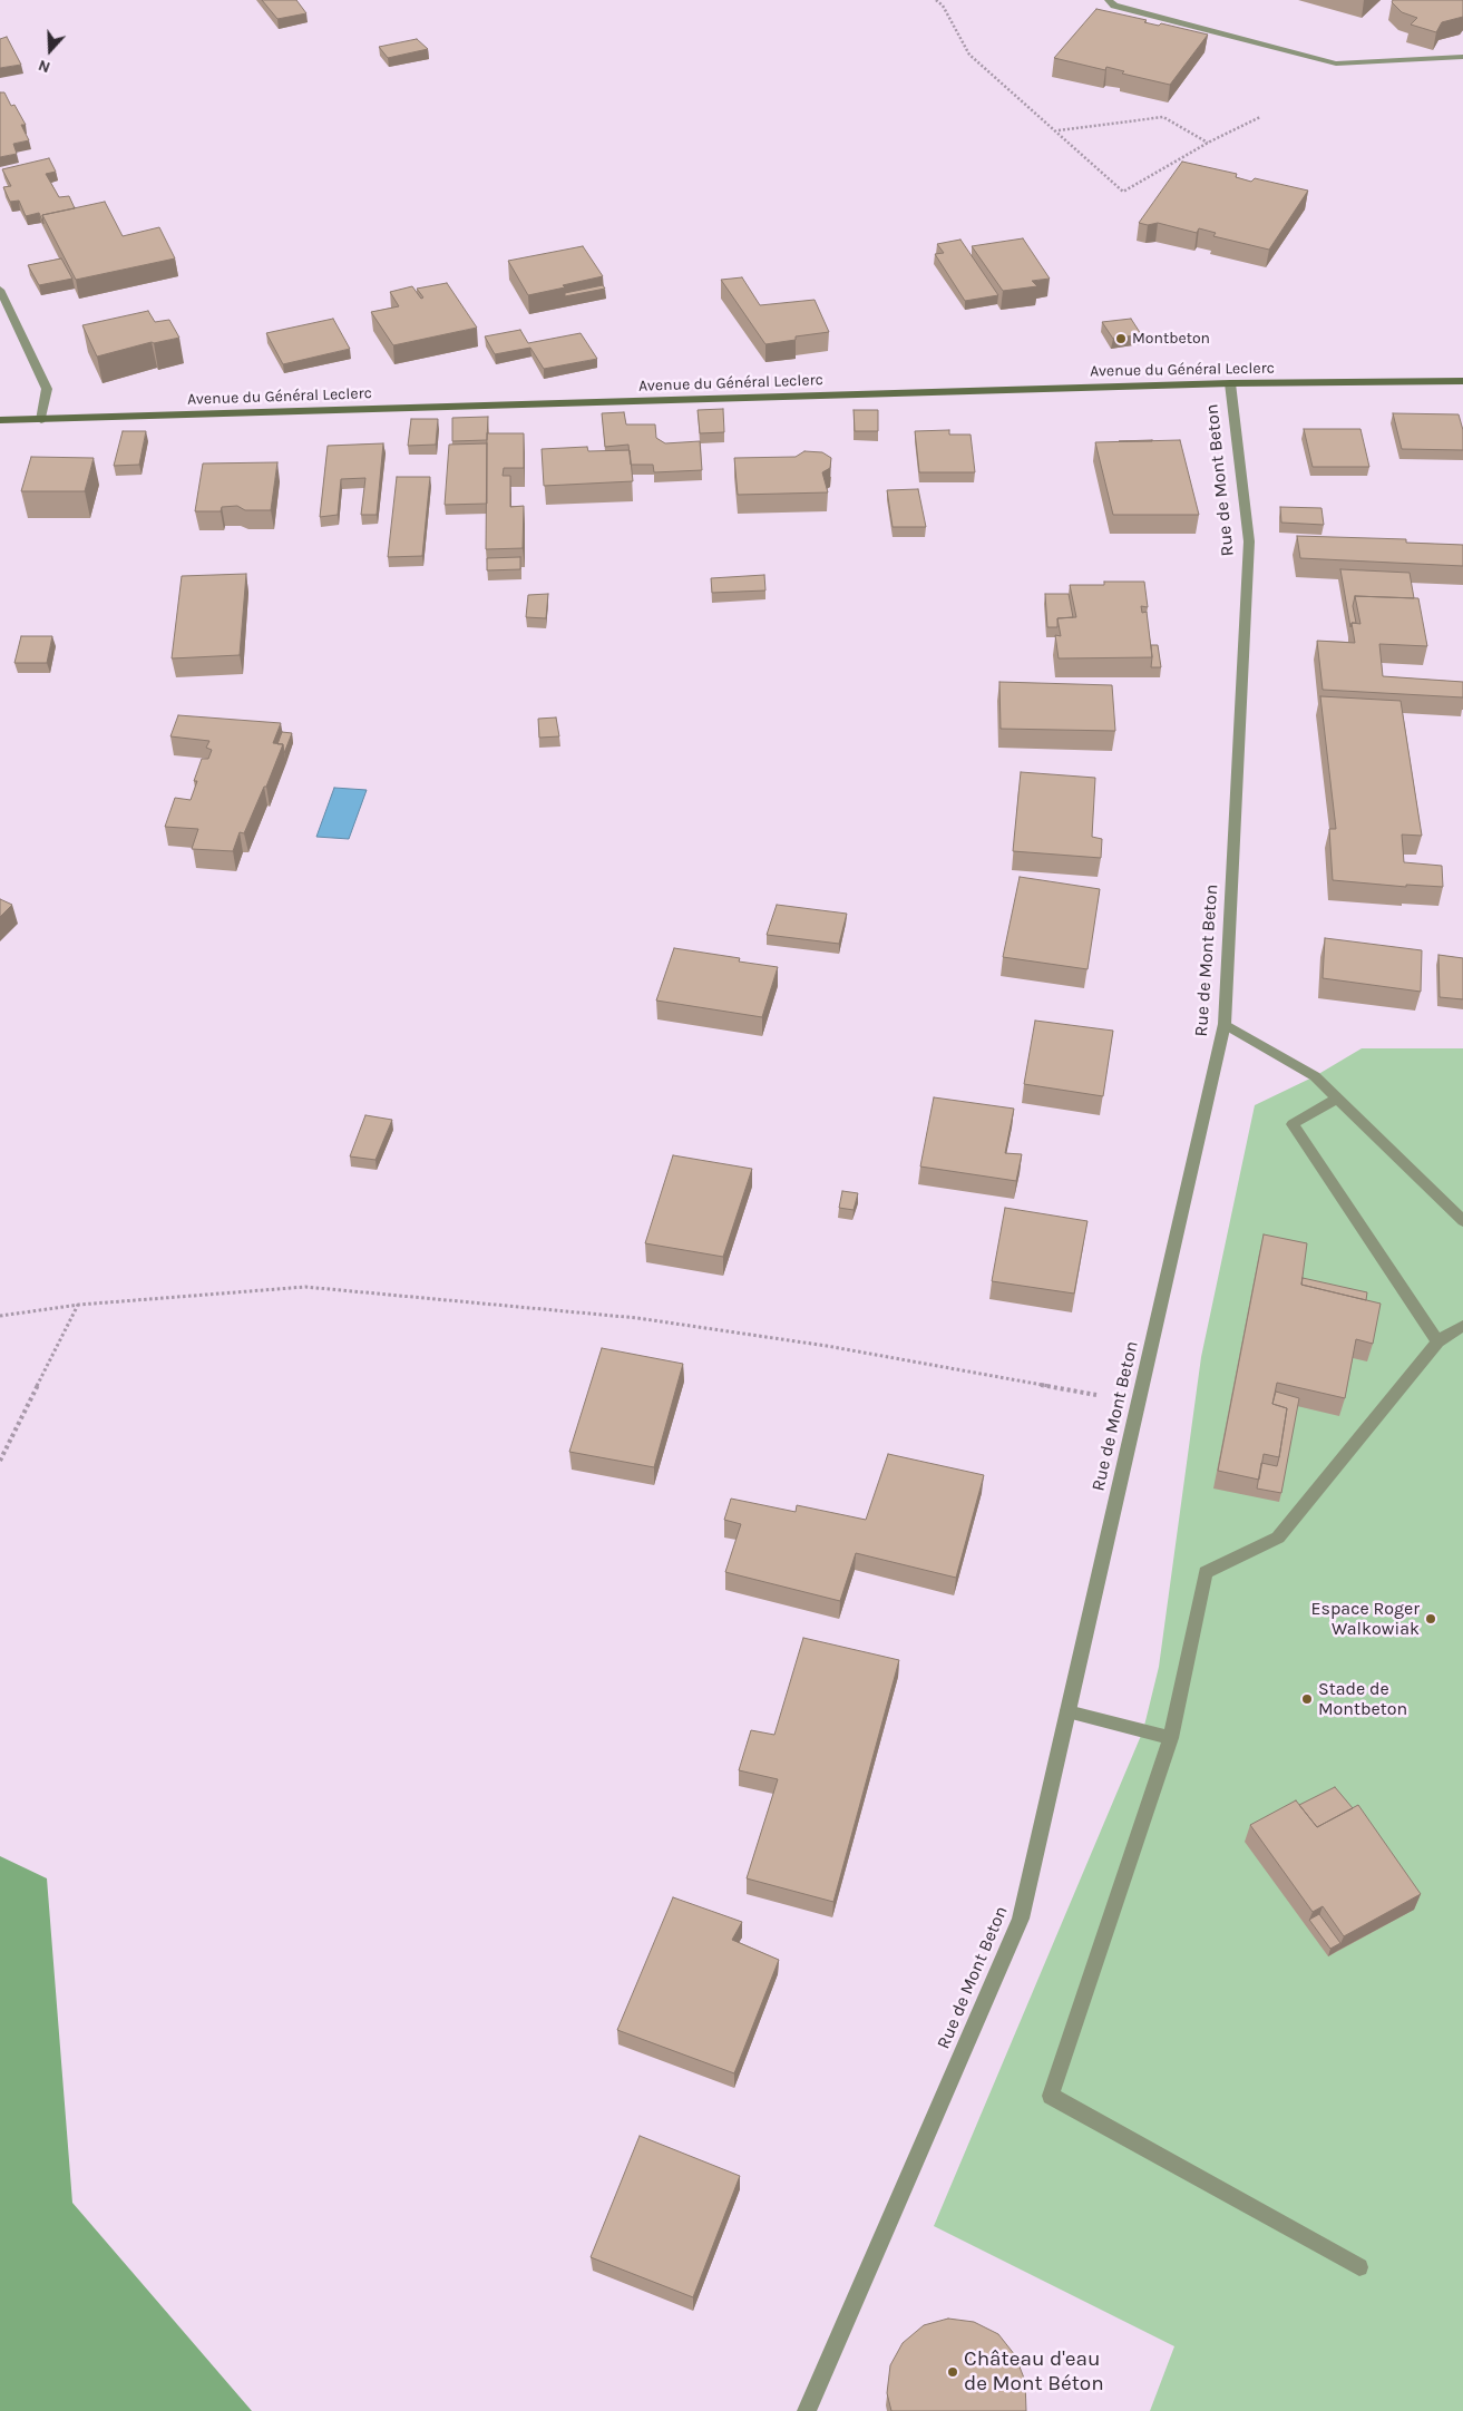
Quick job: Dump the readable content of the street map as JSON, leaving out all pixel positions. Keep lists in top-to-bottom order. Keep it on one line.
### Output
{"streets":{"main road":["Avenue du Général Leclerc"],"street":["Rue de Mont Beton"]},"crossings":[["Avenue du Général Leclerc","Rue de Mont Beton"]],"places":["Montbeton","Espace Roger Walkowiak","Stade de Montbeton","Château d'eau de Mont Béton"],"north":"bottom"}
